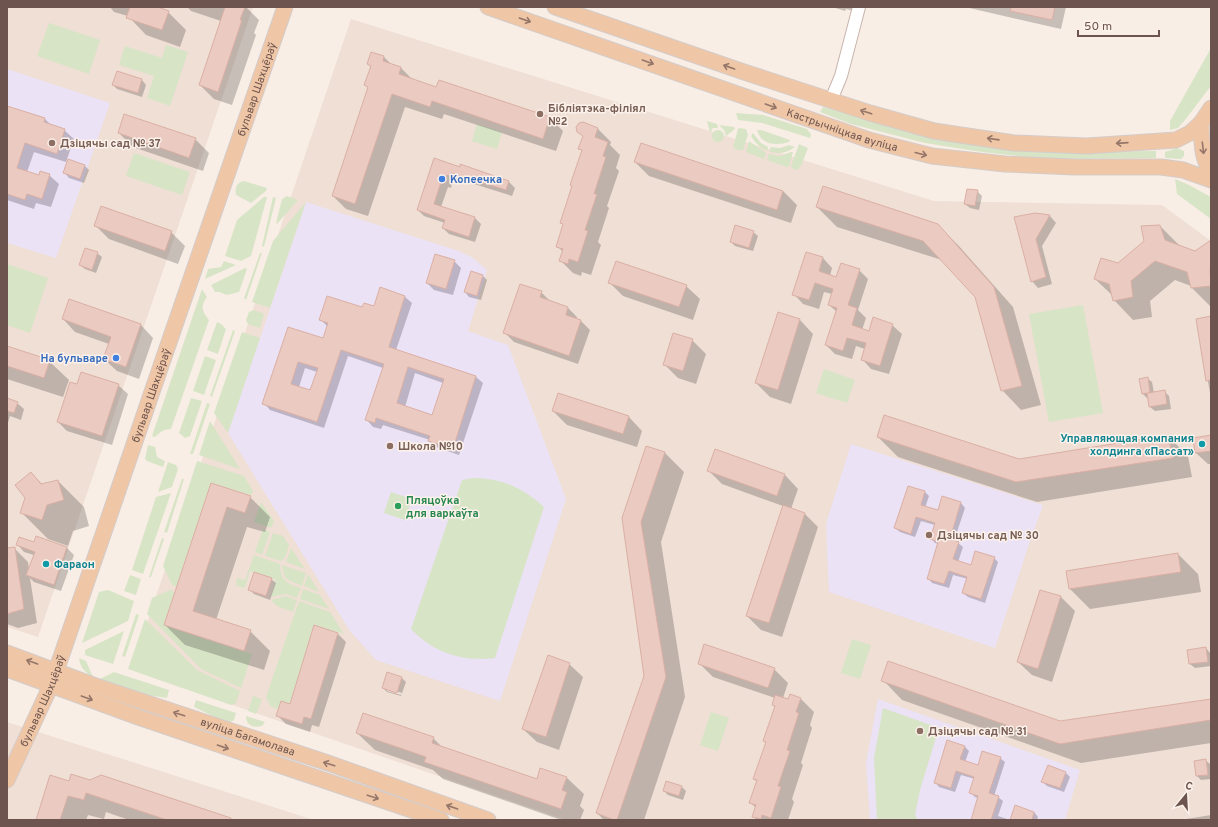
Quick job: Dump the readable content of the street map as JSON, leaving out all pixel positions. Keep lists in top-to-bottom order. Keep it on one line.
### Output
{"streets":{"main road":["бульвар Шахцёраў","Кастрычніцкая вуліца","вуліца Багамолава"]},"crossings":[["бульвар Шахцёраў","вуліца Багамолава"]],"places":["Бібліятэка-філіял №2","Дзіцячы сад № 37","Копеечка","На бульваре","Управляющая компания холдинга «Пассат»","Школа №10","Пляцоўка для варкаўта","Дзіцячы сад № 30","Фараон","Дзіцячы сад № 31"],"scale_bar":"50 m","north":"top"}
